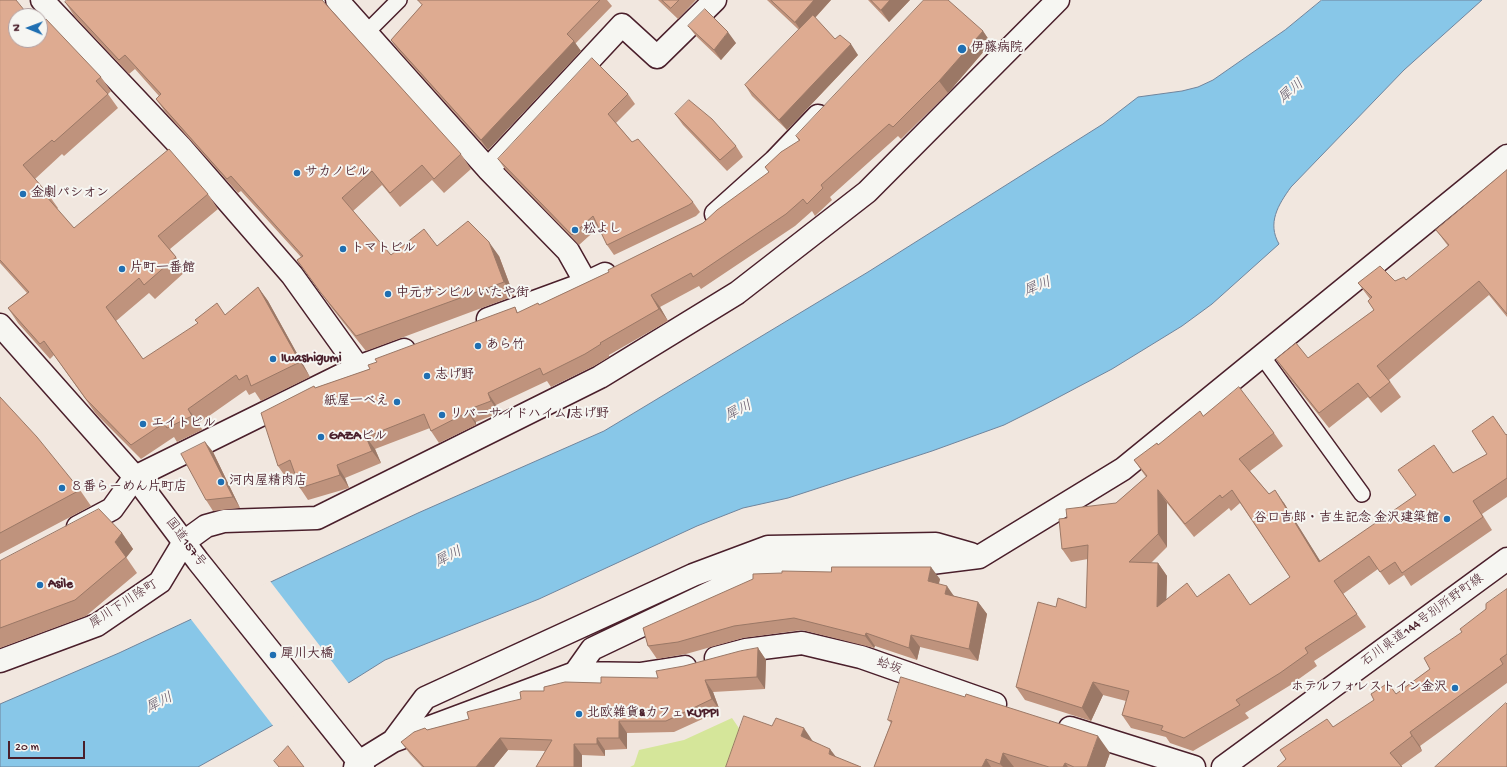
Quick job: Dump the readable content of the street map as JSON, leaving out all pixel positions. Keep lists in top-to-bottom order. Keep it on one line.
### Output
{"streets":{"main road":["国道157号","犀川下川除町","石川県道144号別所野町線","蛤坂"]},"crossings":[["国道157号","犀川下川除町"]],"water":["犀川"],"places":["伊藤病院","サカノビル","金劇パシオン","松よし","トマトビル","片町一番館","中元サンビル いたや街","あら竹","Iwashigumi","志げ野","紙屋一べえ","リバーサイドハイム/志げ野","エイトビル","GAZAビル","河内屋精肉店","８番らーめん片町店","谷口吉郎・吉生記念 金沢建築館","Asile","犀川大橋","ホテルフォレストイン金沢","北欧雑貨&カフェ KUPPI"],"scale_bar":"20 m","north":"left"}
